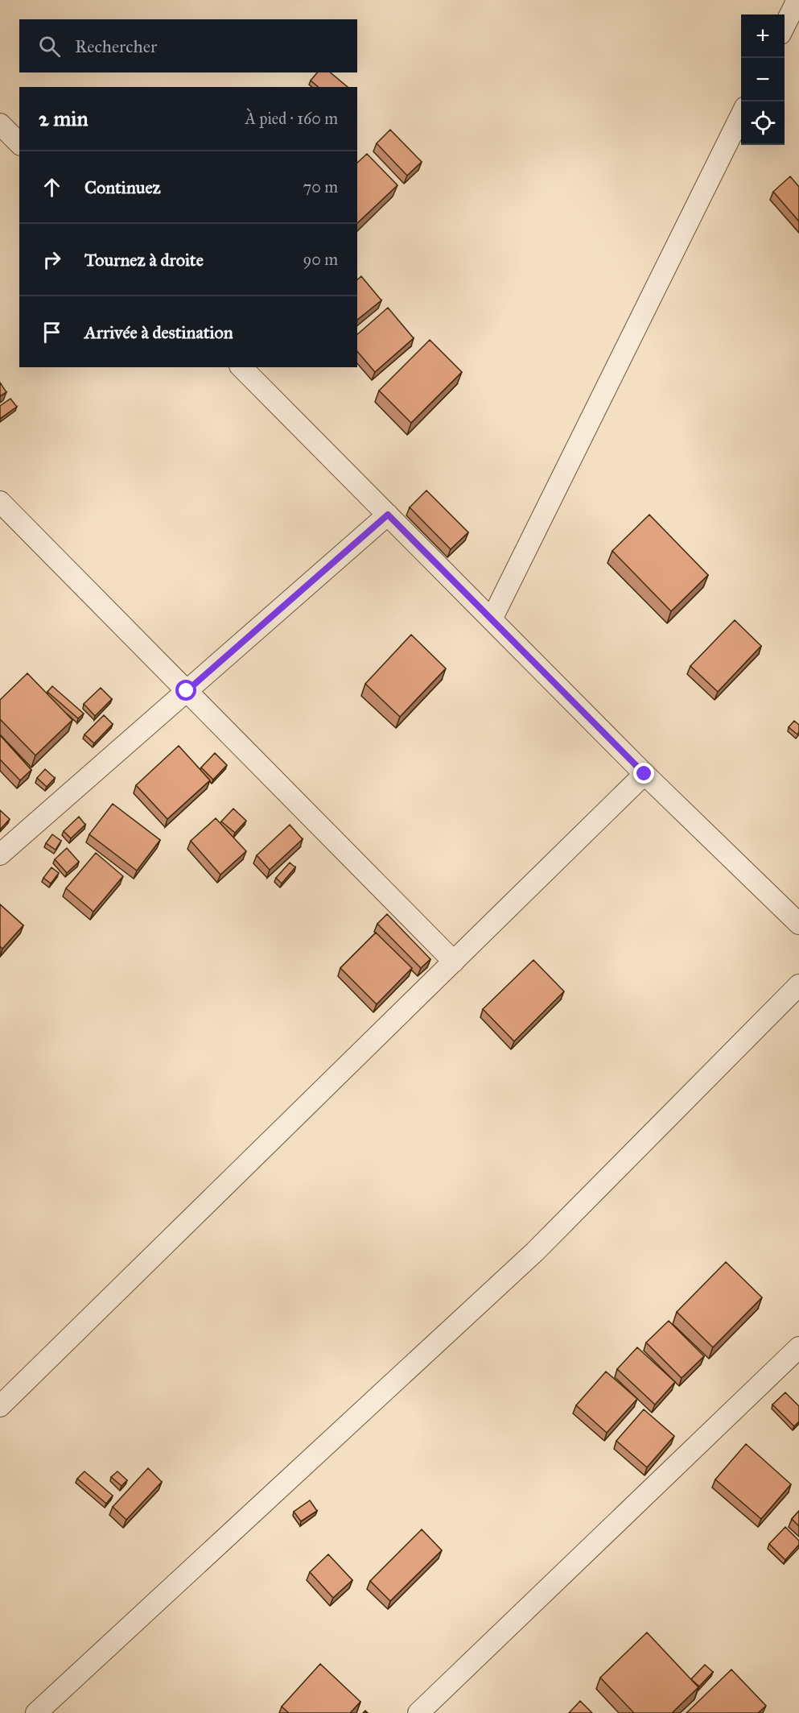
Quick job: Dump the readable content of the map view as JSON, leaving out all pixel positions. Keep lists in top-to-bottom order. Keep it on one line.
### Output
{"page":{"map_buttons":["+","−"],"search":"Rechercher","heading":["2 min","À pied · 160 m"],"list":[["Continuez","70 m"],["Tournez à droite","90 m"],"Arrivée à destination"]}}
